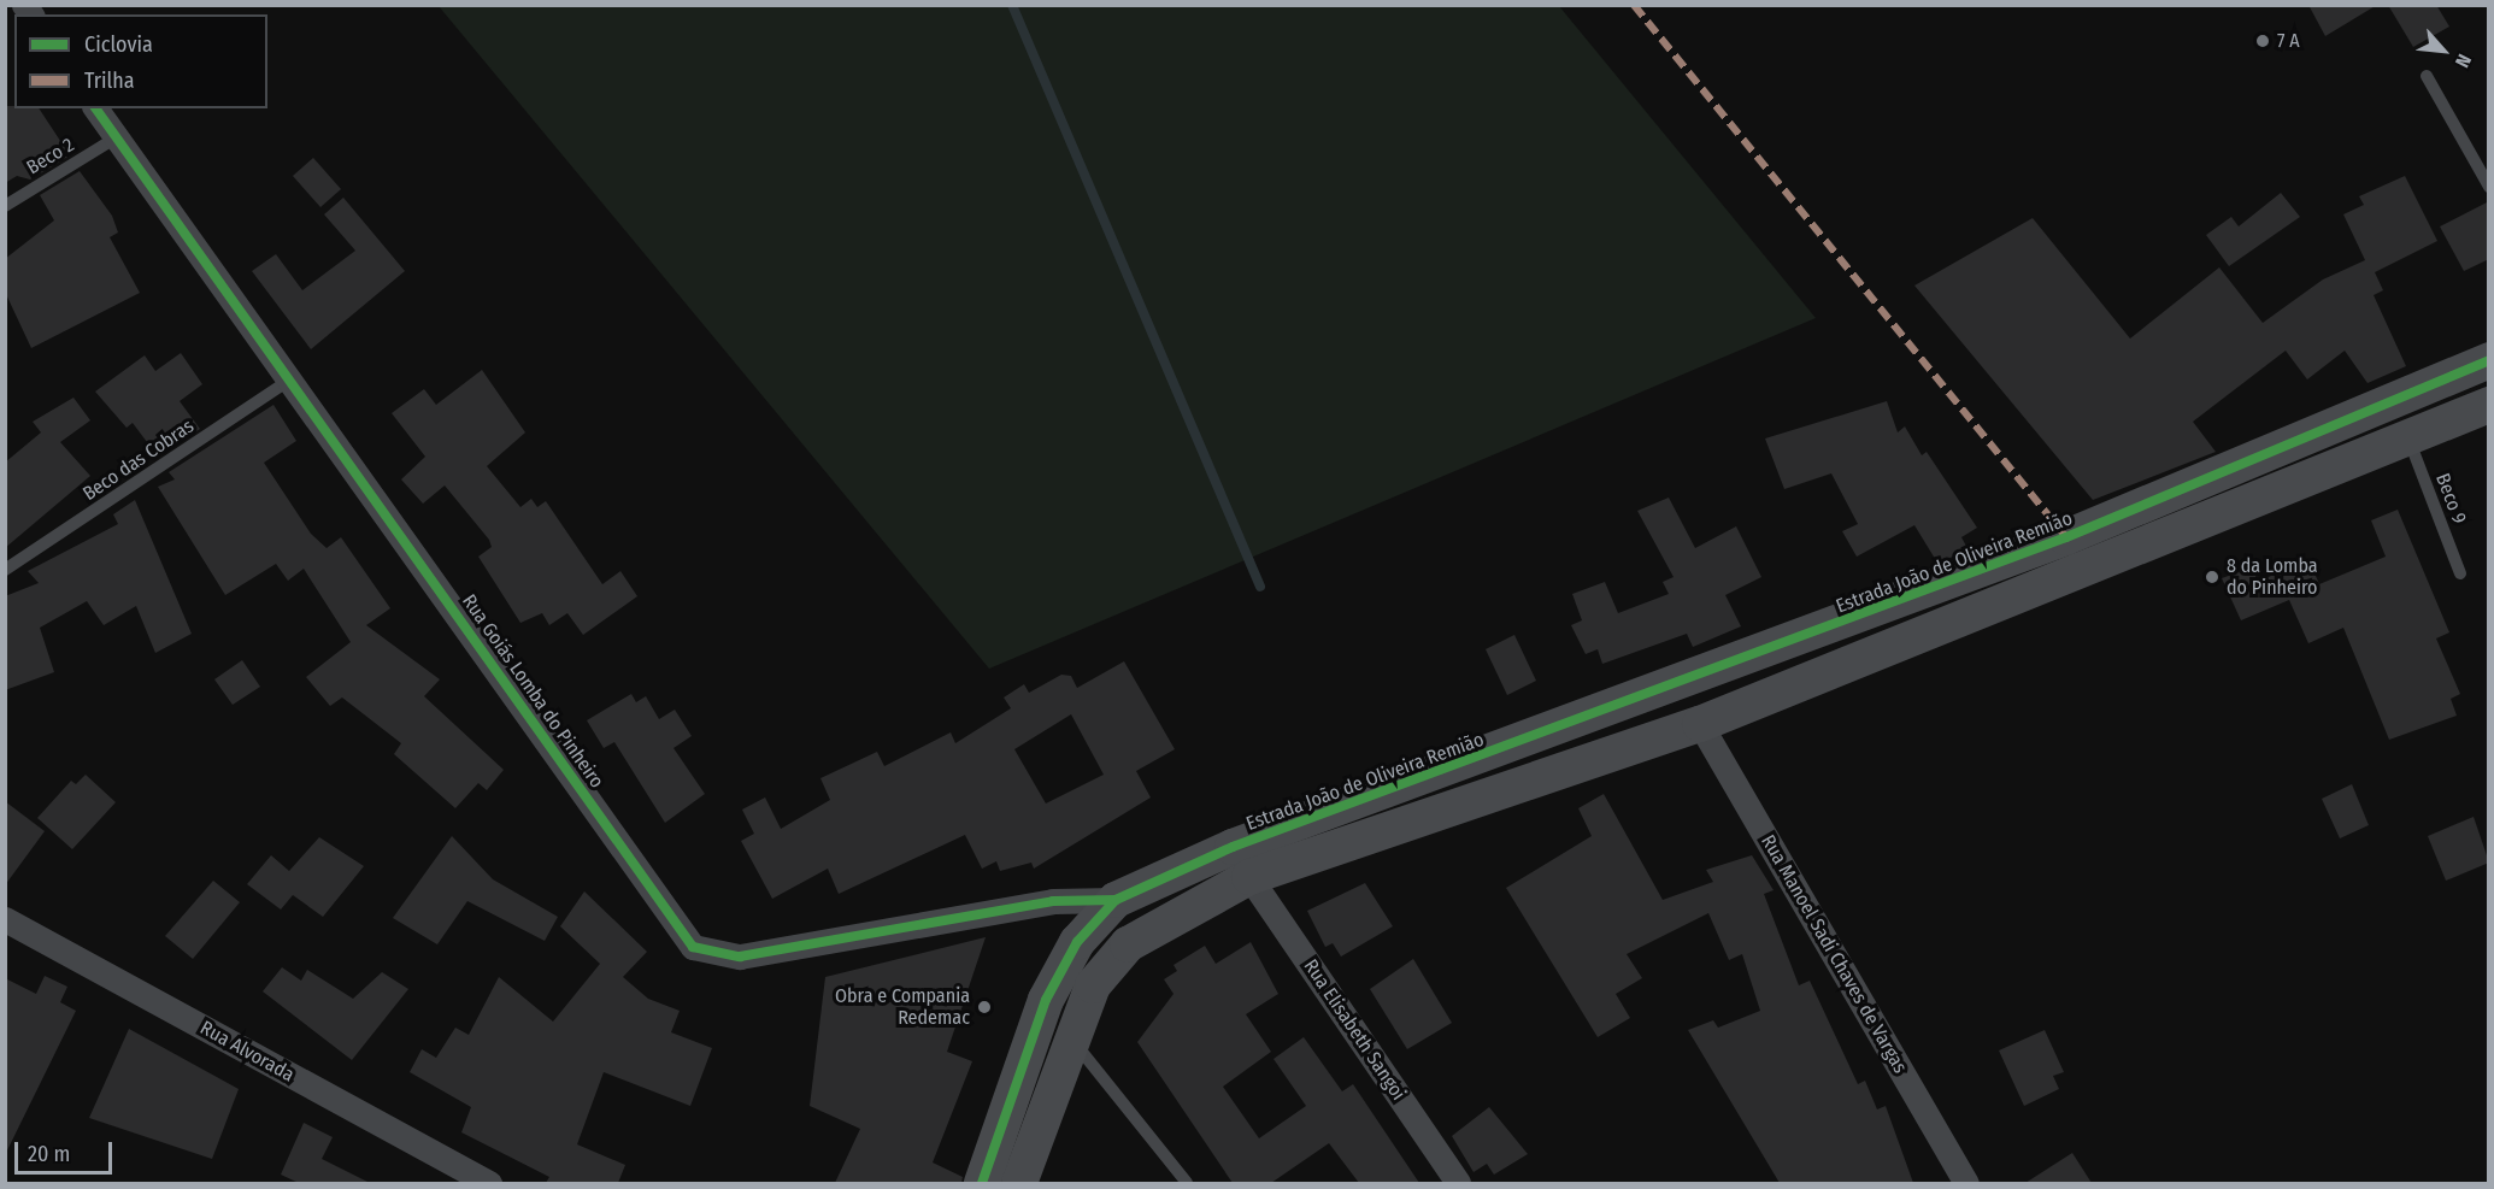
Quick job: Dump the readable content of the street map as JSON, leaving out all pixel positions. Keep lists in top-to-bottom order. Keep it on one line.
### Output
{"streets":{"main road":["Estrada João de Oliveira Remião"],"street":["Rua Goiás Lomba do Pinheiro","Rua Manoel Sadi Chaves de Vargas","Rua Elisabeth Sangoi","Rua Alvorada"],"lane":["Beco 2","Beco das Cobras","Beco 9"]},"crossings":[["Beco 2","Rua Goiás Lomba do Pinheiro"],["Beco das Cobras","Rua Goiás Lomba do Pinheiro"],["Estrada João de Oliveira Remião","Rua Goiás Lomba do Pinheiro"]],"places":["7 A","8 da Lomba do Pinheiro","Obra e Compania Redemac"],"legend":["Ciclovia","Trilha"],"scale_bar":"20 m","north":"bottom right"}
